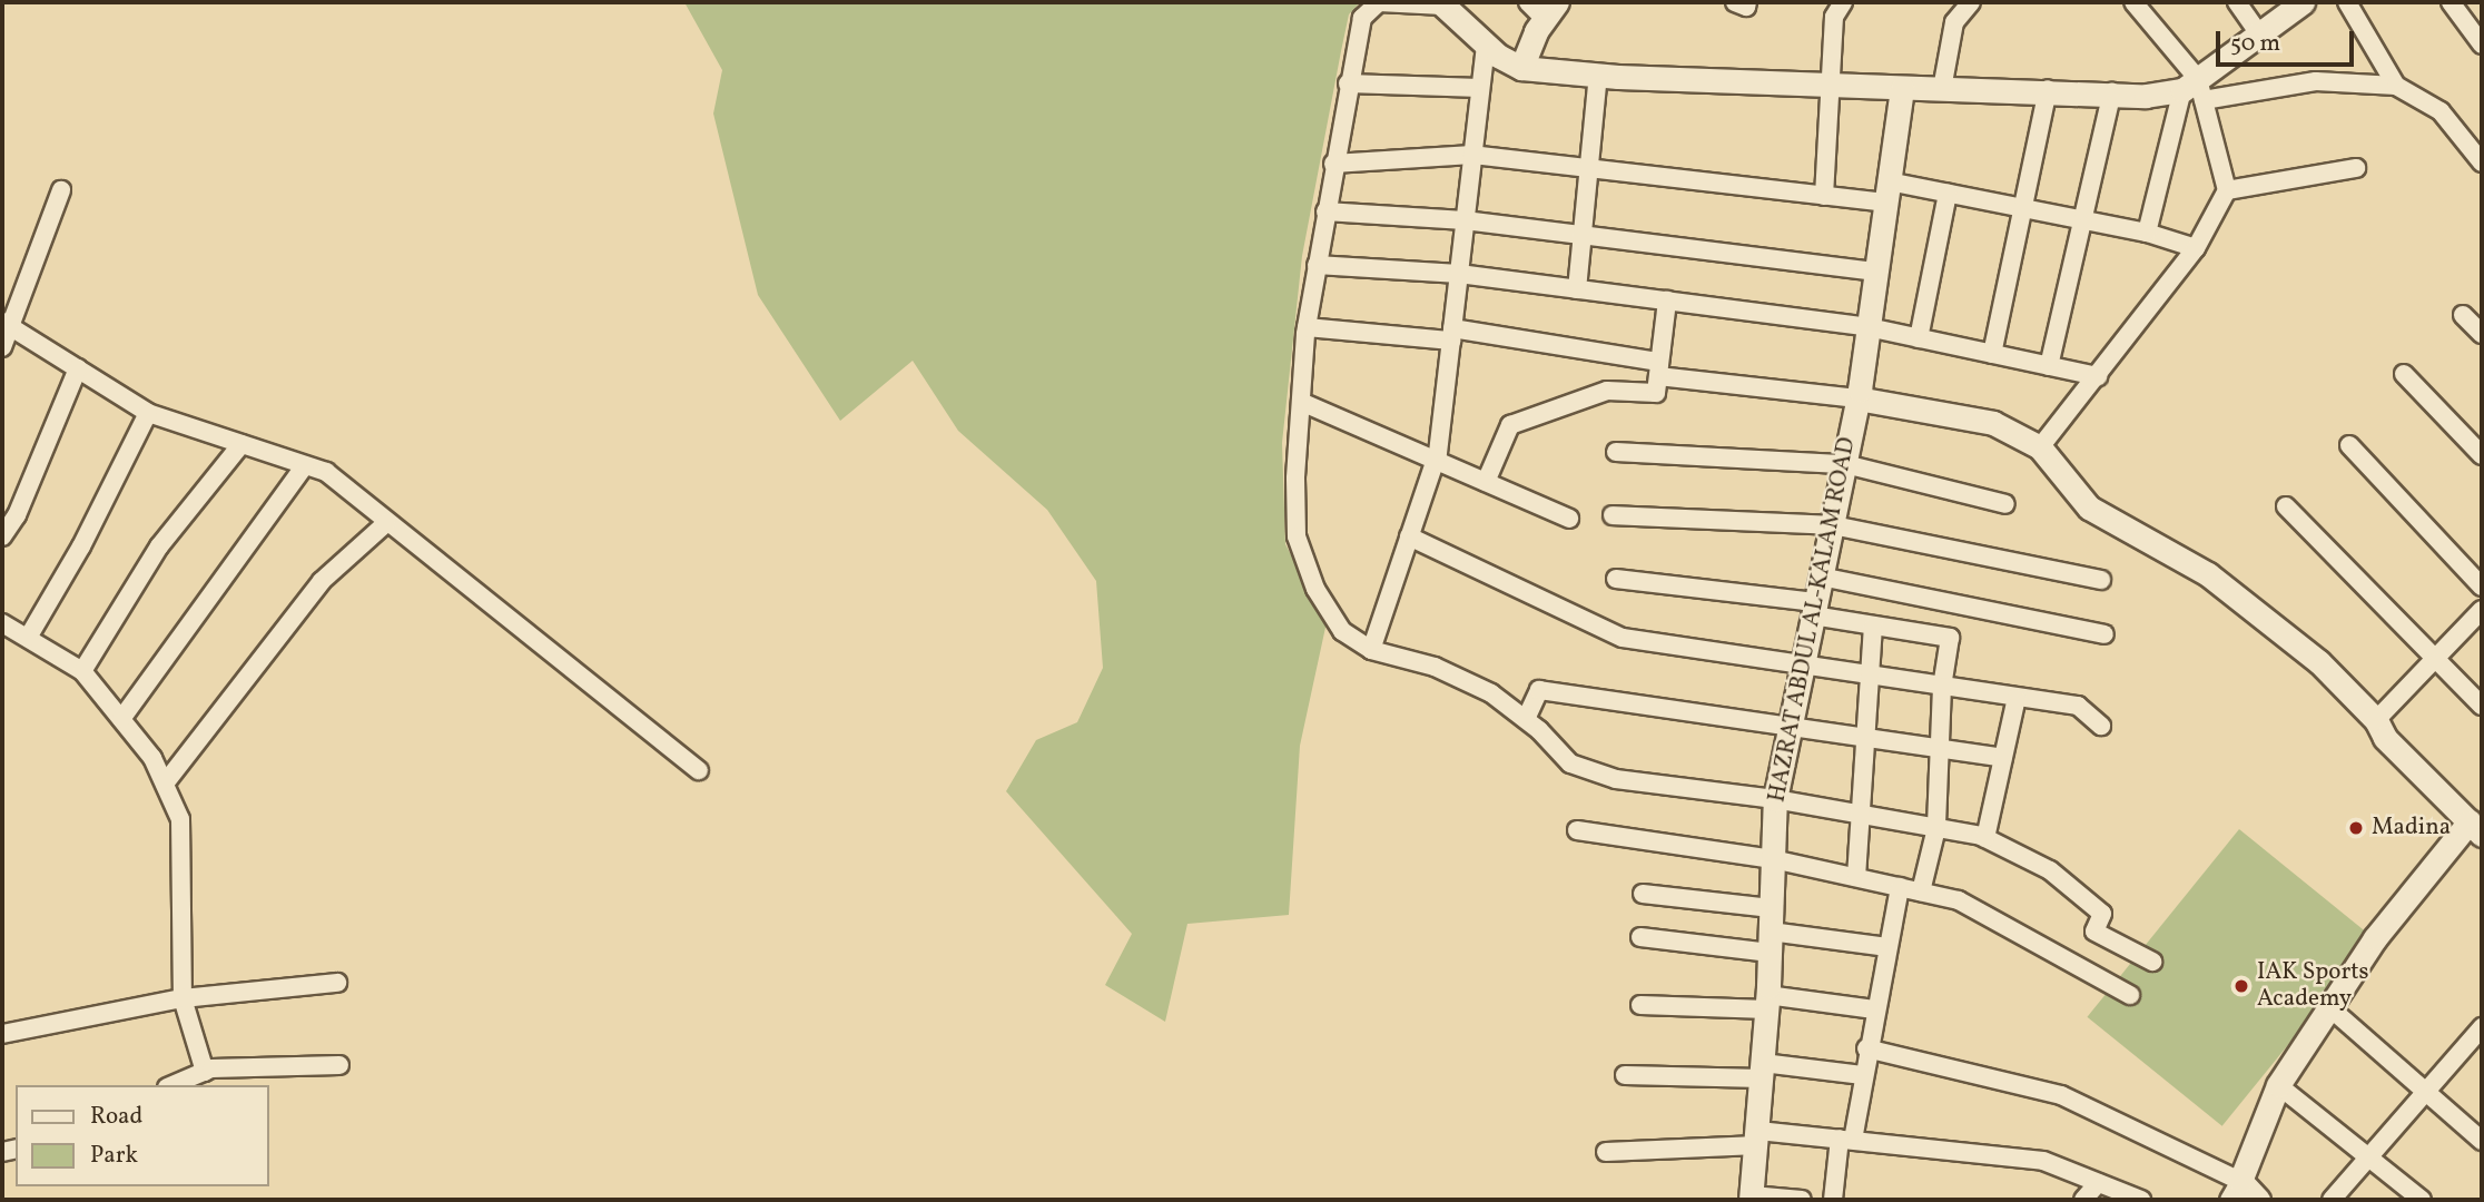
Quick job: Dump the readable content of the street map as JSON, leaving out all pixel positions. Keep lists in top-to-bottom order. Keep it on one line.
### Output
{"streets":{"street":["HAZRAT ABDUL AL-KALAM ROAD"]},"places":["Madina","IAK Sports Academy"],"legend":["Road","Park"],"scale_bar":"50 m"}
